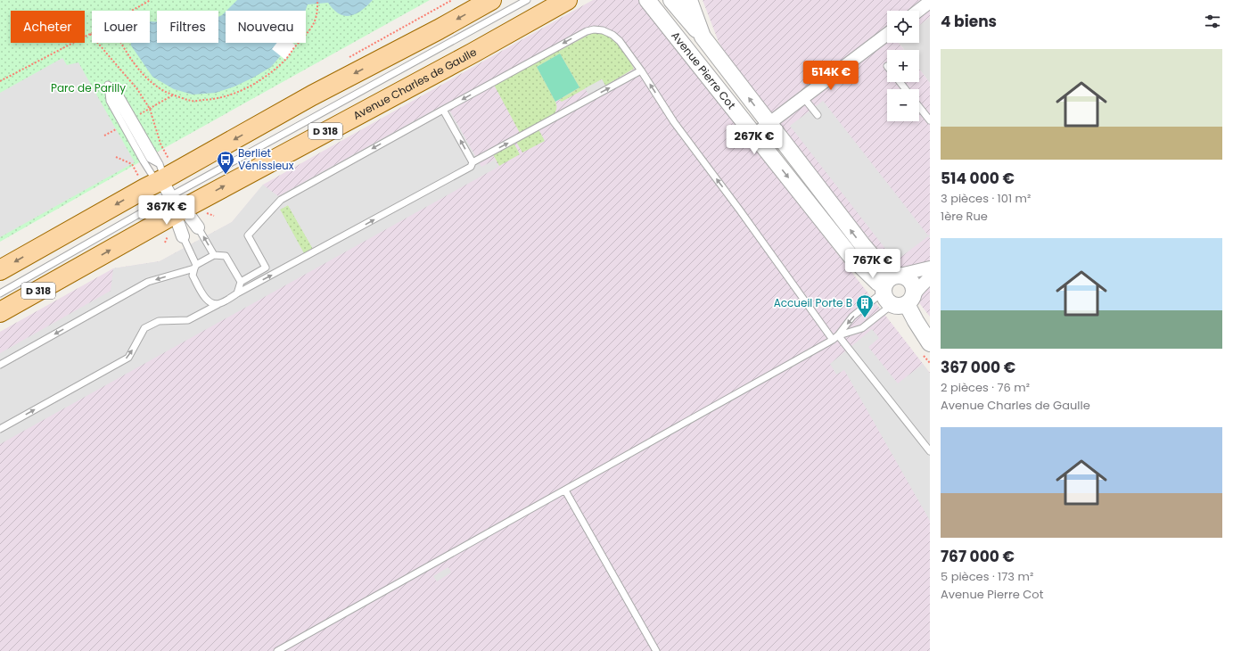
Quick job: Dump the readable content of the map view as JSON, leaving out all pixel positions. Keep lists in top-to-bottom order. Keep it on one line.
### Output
{"streets":{"main road":["Avenue Charles de Gaulle","D 318"],"street":["Avenue Pierre Cot"]},"parks":["Parc de Parilly"],"places":{"bus stop":["Berliet Vénissieux"],"building":["Accueil Porte B"]},"page":{"heading":"4 biens","map_buttons":["+","−"],"chip":["Acheter","Louer","Filtres","Nouveau"],"list":[{"name":"514 000 €","note":"3 pièces · 101 m² · 1ère Rue"},{"name":"367 000 €","note":"2 pièces · 76 m² · Avenue Charles de Gaulle"},{"name":"767 000 €","note":"5 pièces · 173 m² · Avenue Pierre Cot"}],"price":["514K €","267K €","367K €","767K €"]}}
